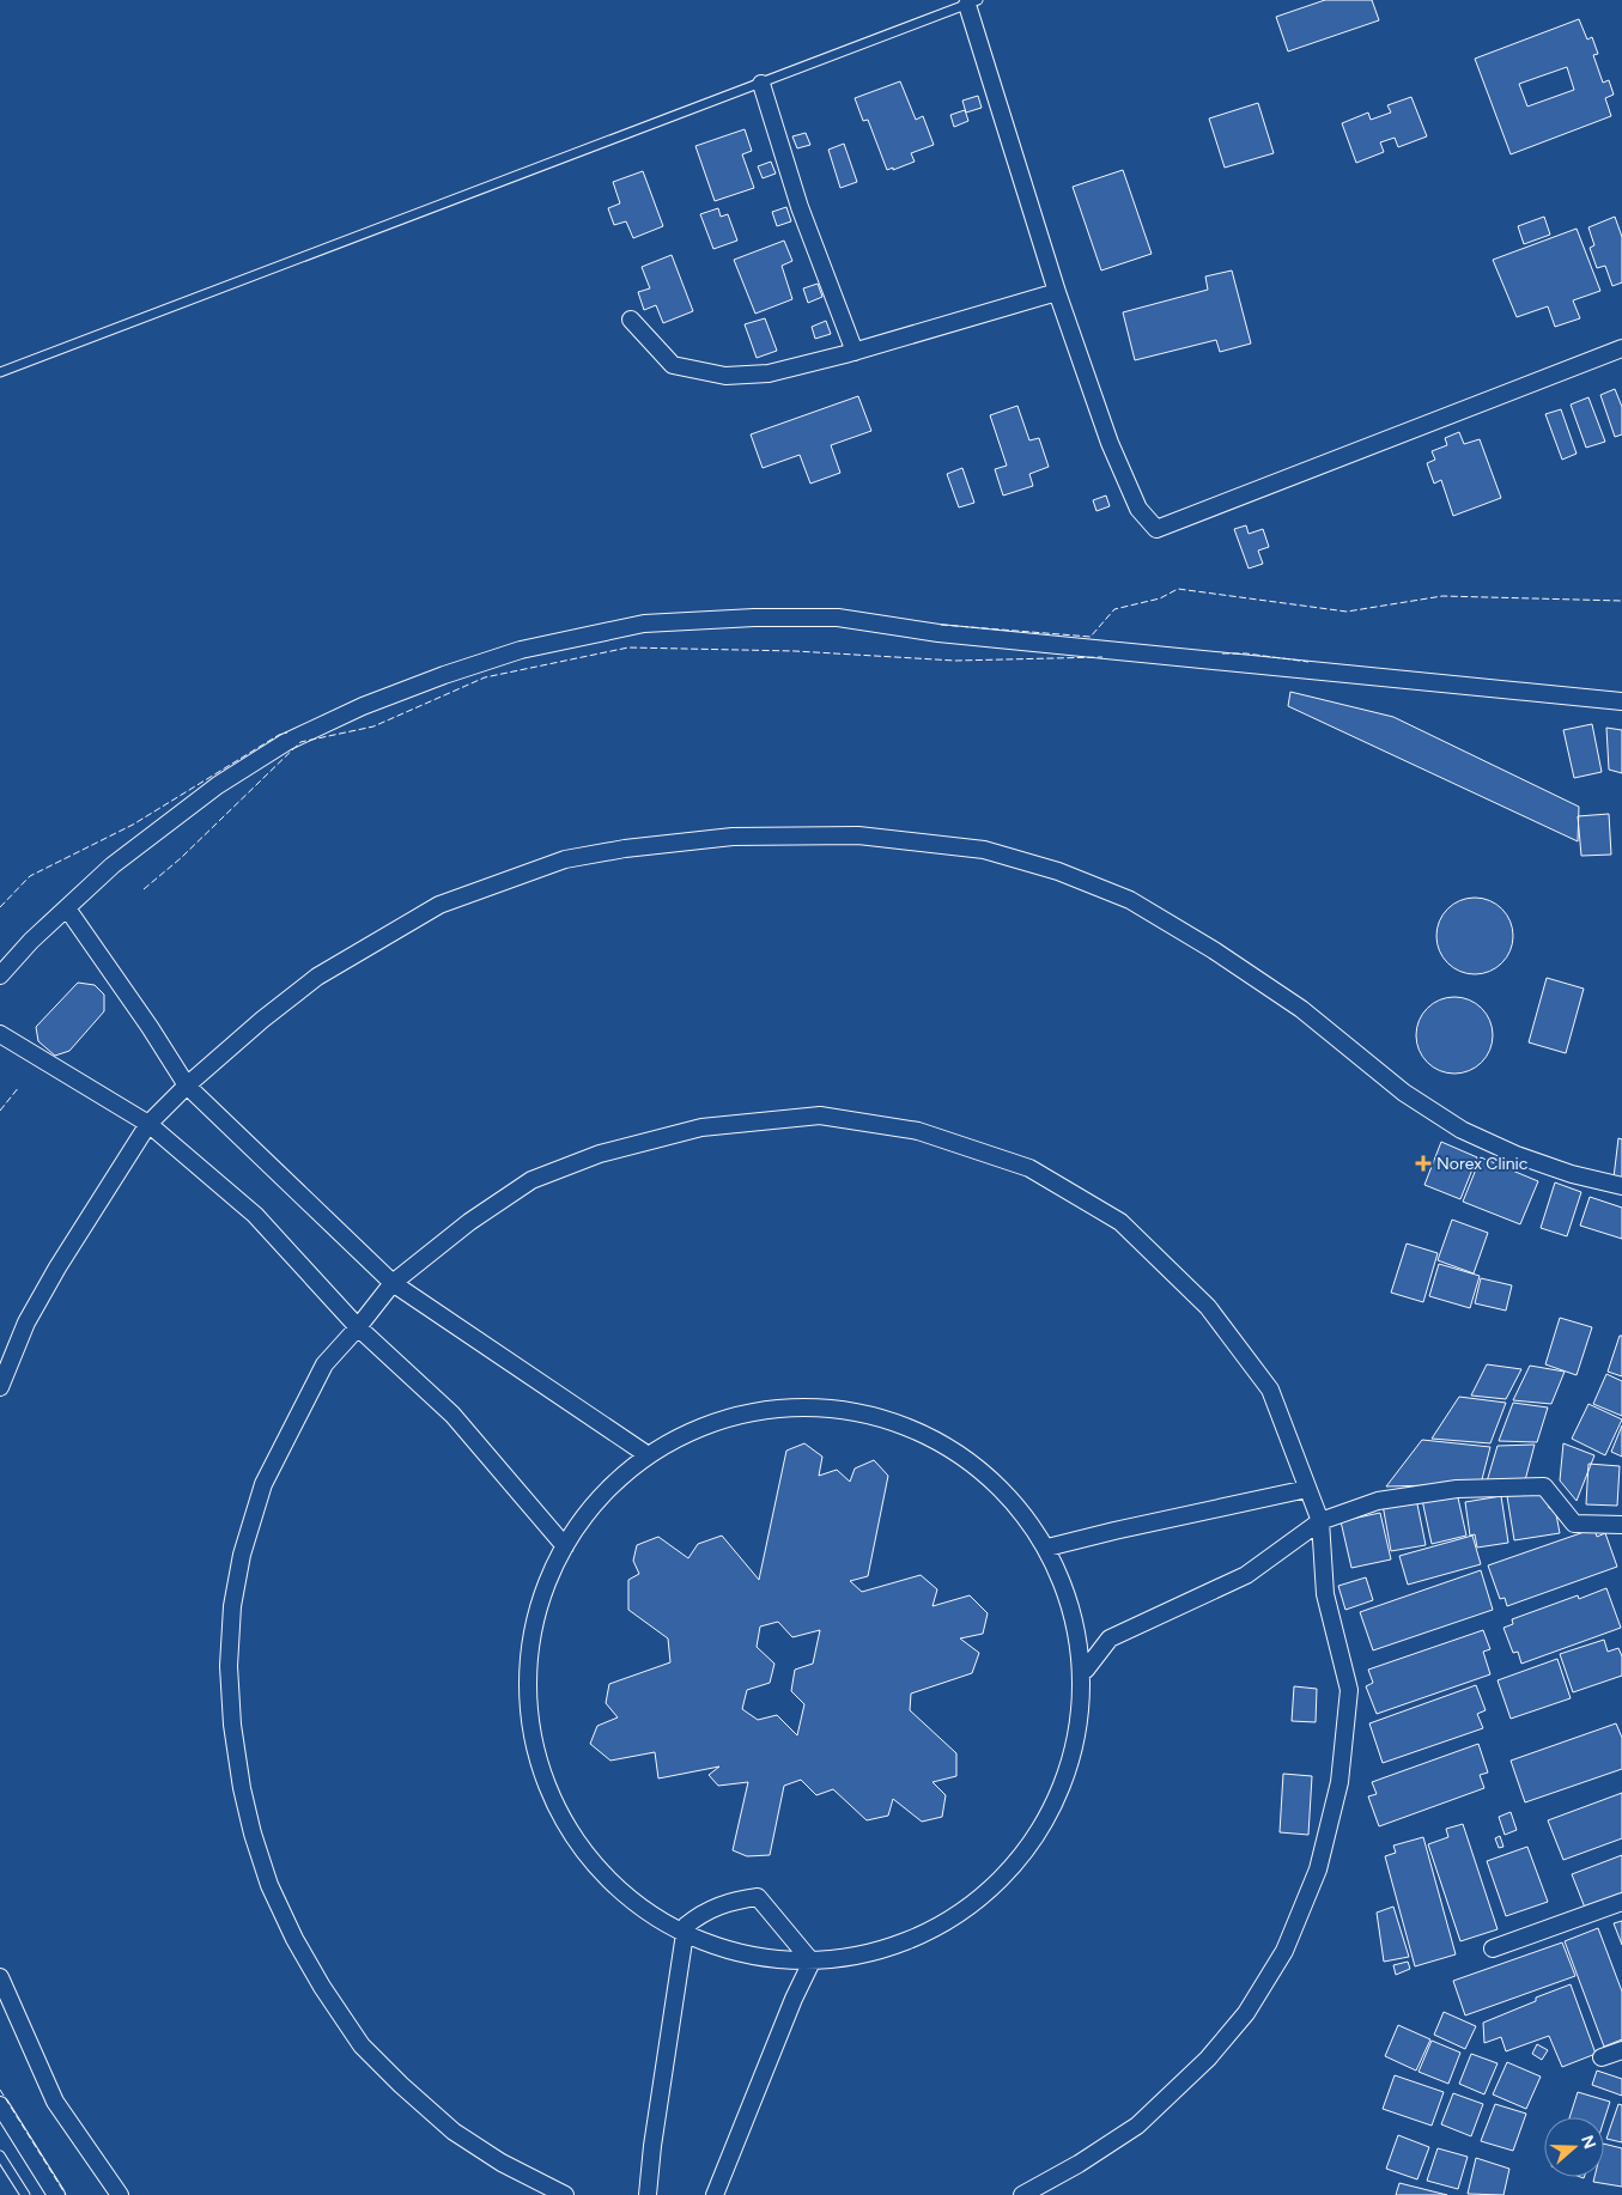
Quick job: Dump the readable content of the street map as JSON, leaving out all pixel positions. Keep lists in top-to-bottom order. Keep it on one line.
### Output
{"places":{"health":["Norex Clinic"]},"north":"right"}
